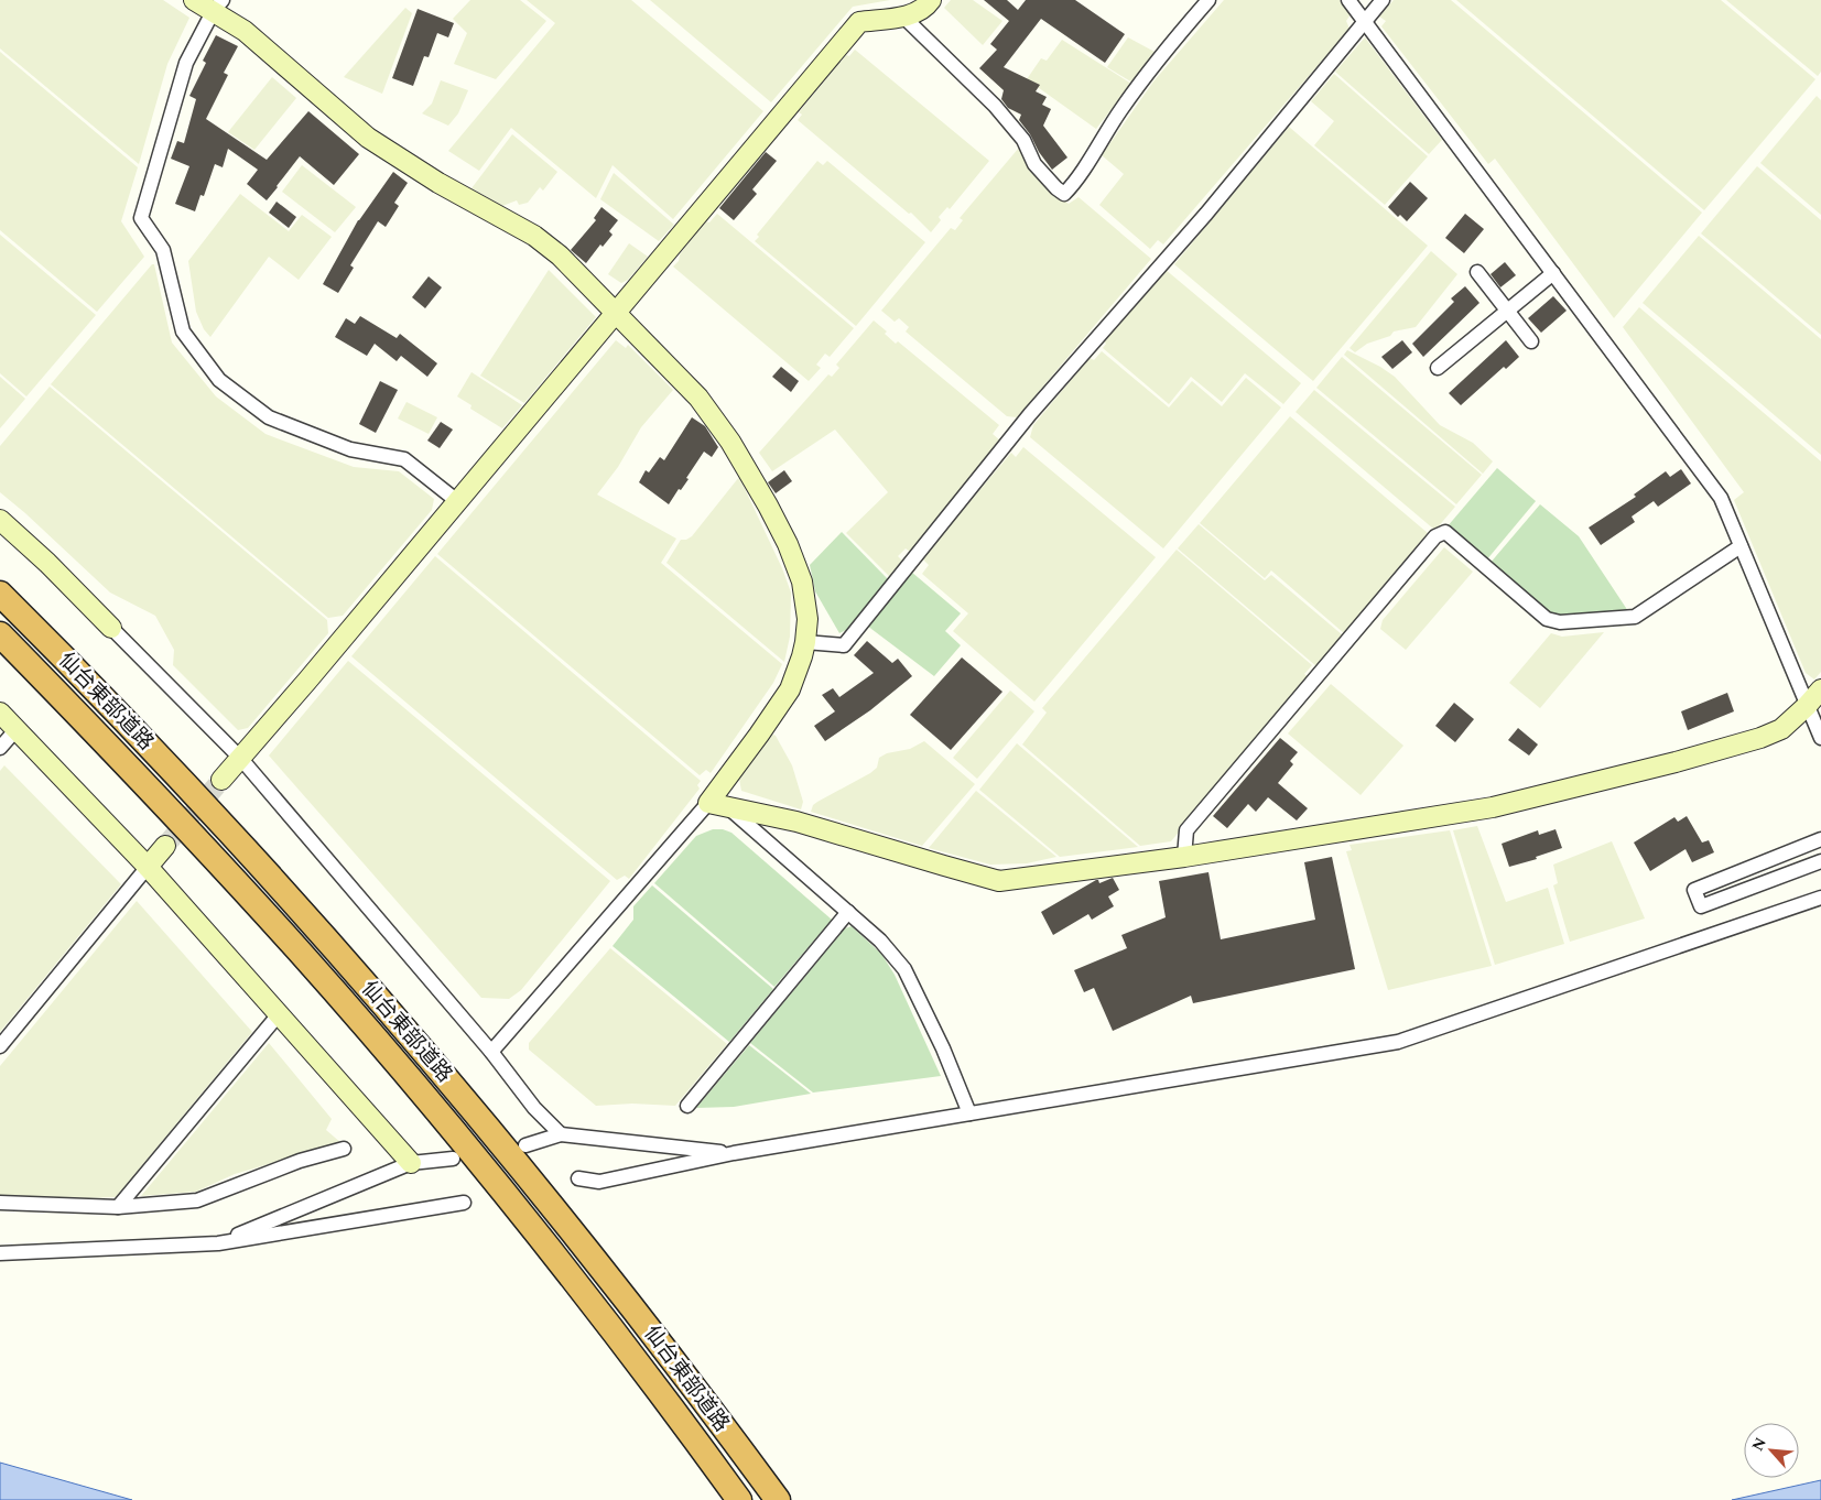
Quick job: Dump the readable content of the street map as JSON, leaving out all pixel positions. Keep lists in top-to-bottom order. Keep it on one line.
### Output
{"streets":{"highway":["仙台東部道路"]},"north":"top left"}
